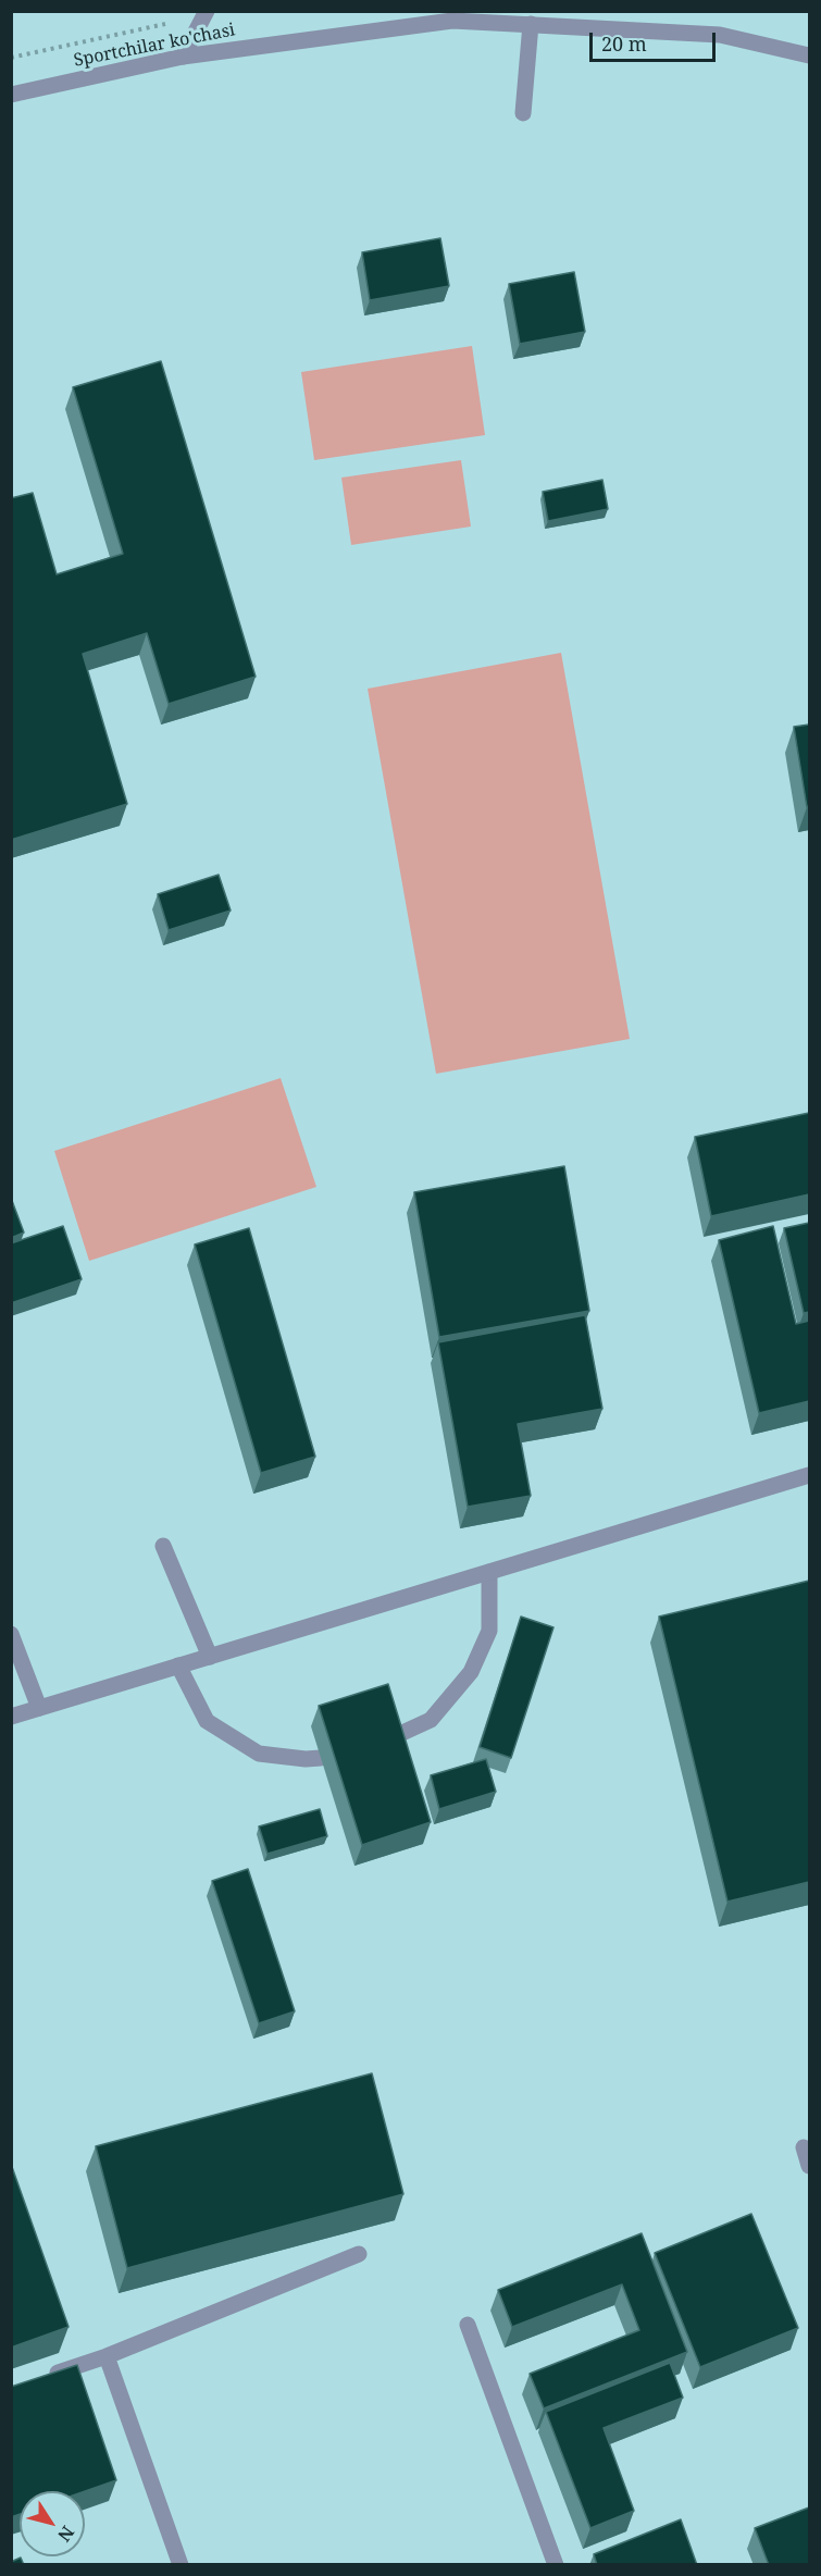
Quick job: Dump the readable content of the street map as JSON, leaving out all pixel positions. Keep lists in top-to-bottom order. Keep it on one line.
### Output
{"streets":{"street":["Sportchilar ko'chasi"]},"scale_bar":"20 m","north":"bottom right"}
